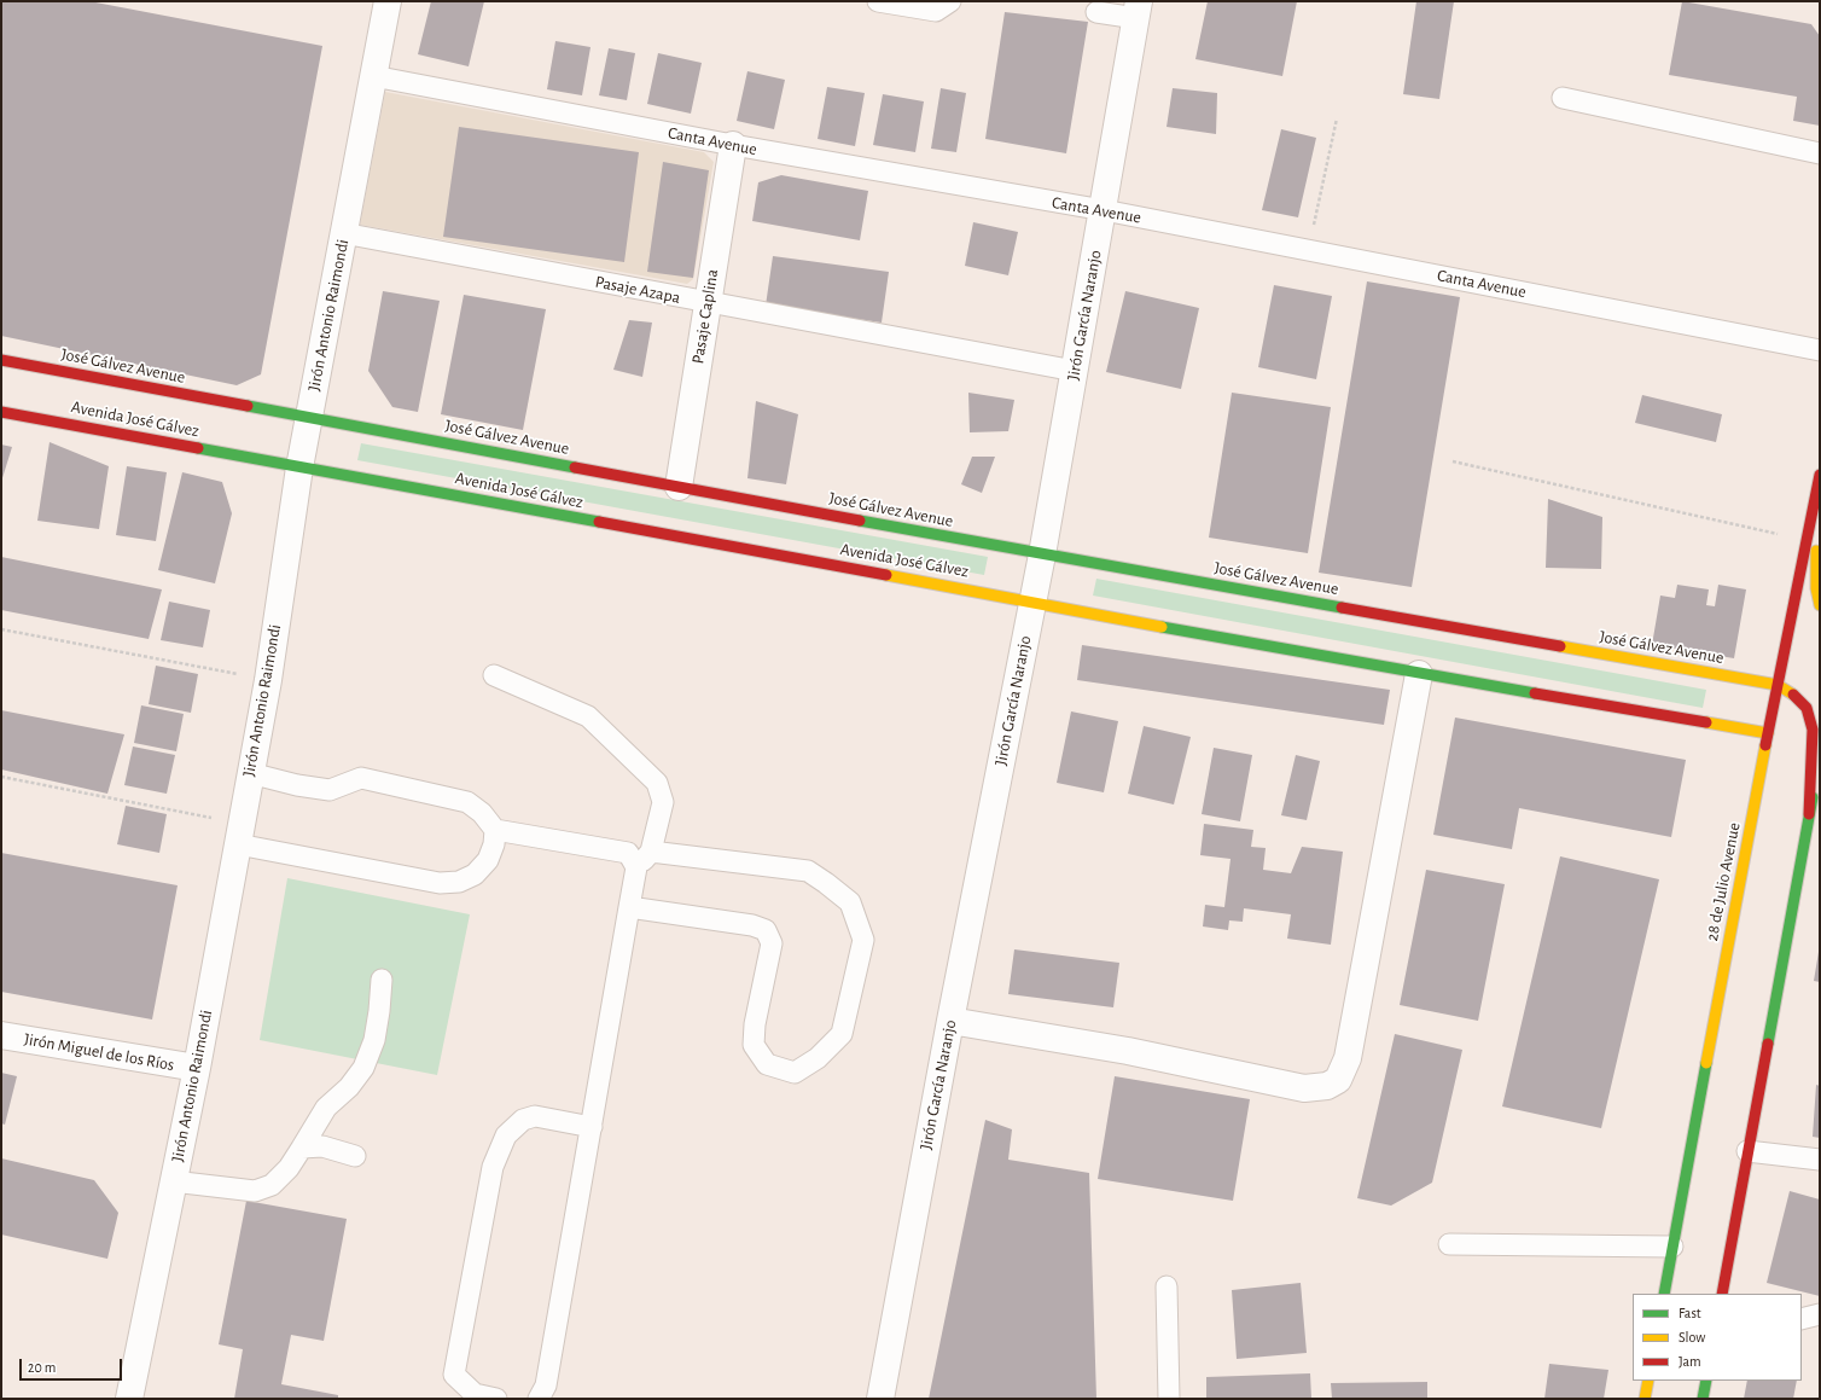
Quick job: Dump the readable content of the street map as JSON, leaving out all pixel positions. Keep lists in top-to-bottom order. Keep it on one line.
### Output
{"streets":{"street":["Jirón Antonio Raimondi","Jirón García Naranjo","Pasaje Caplina","José Gálvez Avenue","Avenida José Gálvez","28 de Julio Avenue","Jirón Miguel de los Ríos"],"lane":["Canta Avenue","Pasaje Azapa"]},"crossings":[["Canta Avenue","Jirón Antonio Raimondi"],["Canta Avenue","Jirón García Naranjo"],["Canta Avenue","Pasaje Caplina"],["Pasaje Azapa","Jirón Antonio Raimondi"],["Pasaje Azapa","Jirón García Naranjo"],["Pasaje Azapa","Pasaje Caplina"],["Jirón Antonio Raimondi","José Gálvez Avenue"],["Jirón Antonio Raimondi","Avenida José Gálvez"],["Jirón Antonio Raimondi","Jirón Miguel de los Ríos"],["Jirón García Naranjo","José Gálvez Avenue"],["Jirón García Naranjo","Avenida José Gálvez"],["Pasaje Caplina","José Gálvez Avenue"],["José Gálvez Avenue","28 de Julio Avenue"]],"legend":["Fast","Slow","Jam"],"scale_bar":"20 m"}
